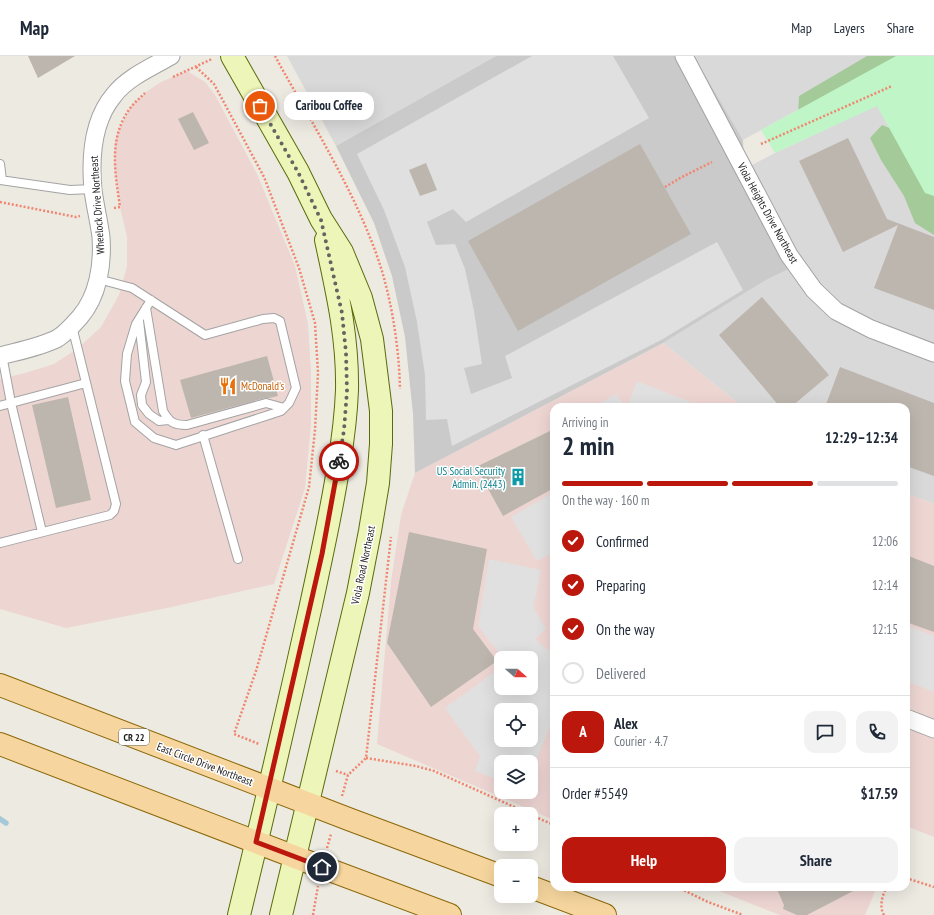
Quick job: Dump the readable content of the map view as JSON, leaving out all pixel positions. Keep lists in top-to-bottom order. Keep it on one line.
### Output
{"streets":{"main road":["Viola Road Northeast","CR 22","East Circle Drive Northeast"],"street":["Wheelock Drive Northeast","Viola Heights Drive Northeast"]},"crossings":[["Viola Road Northeast","East Circle Drive Northeast"]],"places":{"other":["Caribou Coffee"],"restaurant":["McDonald's"],"building":["US Social Security Admin. (2443)"]},"north":"right","page":{"header":"Map","nav":["Map","Layers","Share"],"bubble":"Caribou Coffee","heading":["2 min","Arriving in","12:29–12:34"],"panel":["Alex","Courier · 4.7","Order #5549","$17.59"],"bar":"On the way · 160 m","list":[["Confirmed","12:06"],["Preparing","12:14"],["On the way","12:15"],"Delivered"],"map_buttons":["+","−"],"round":"A","buttons":["Help","Share"]}}
